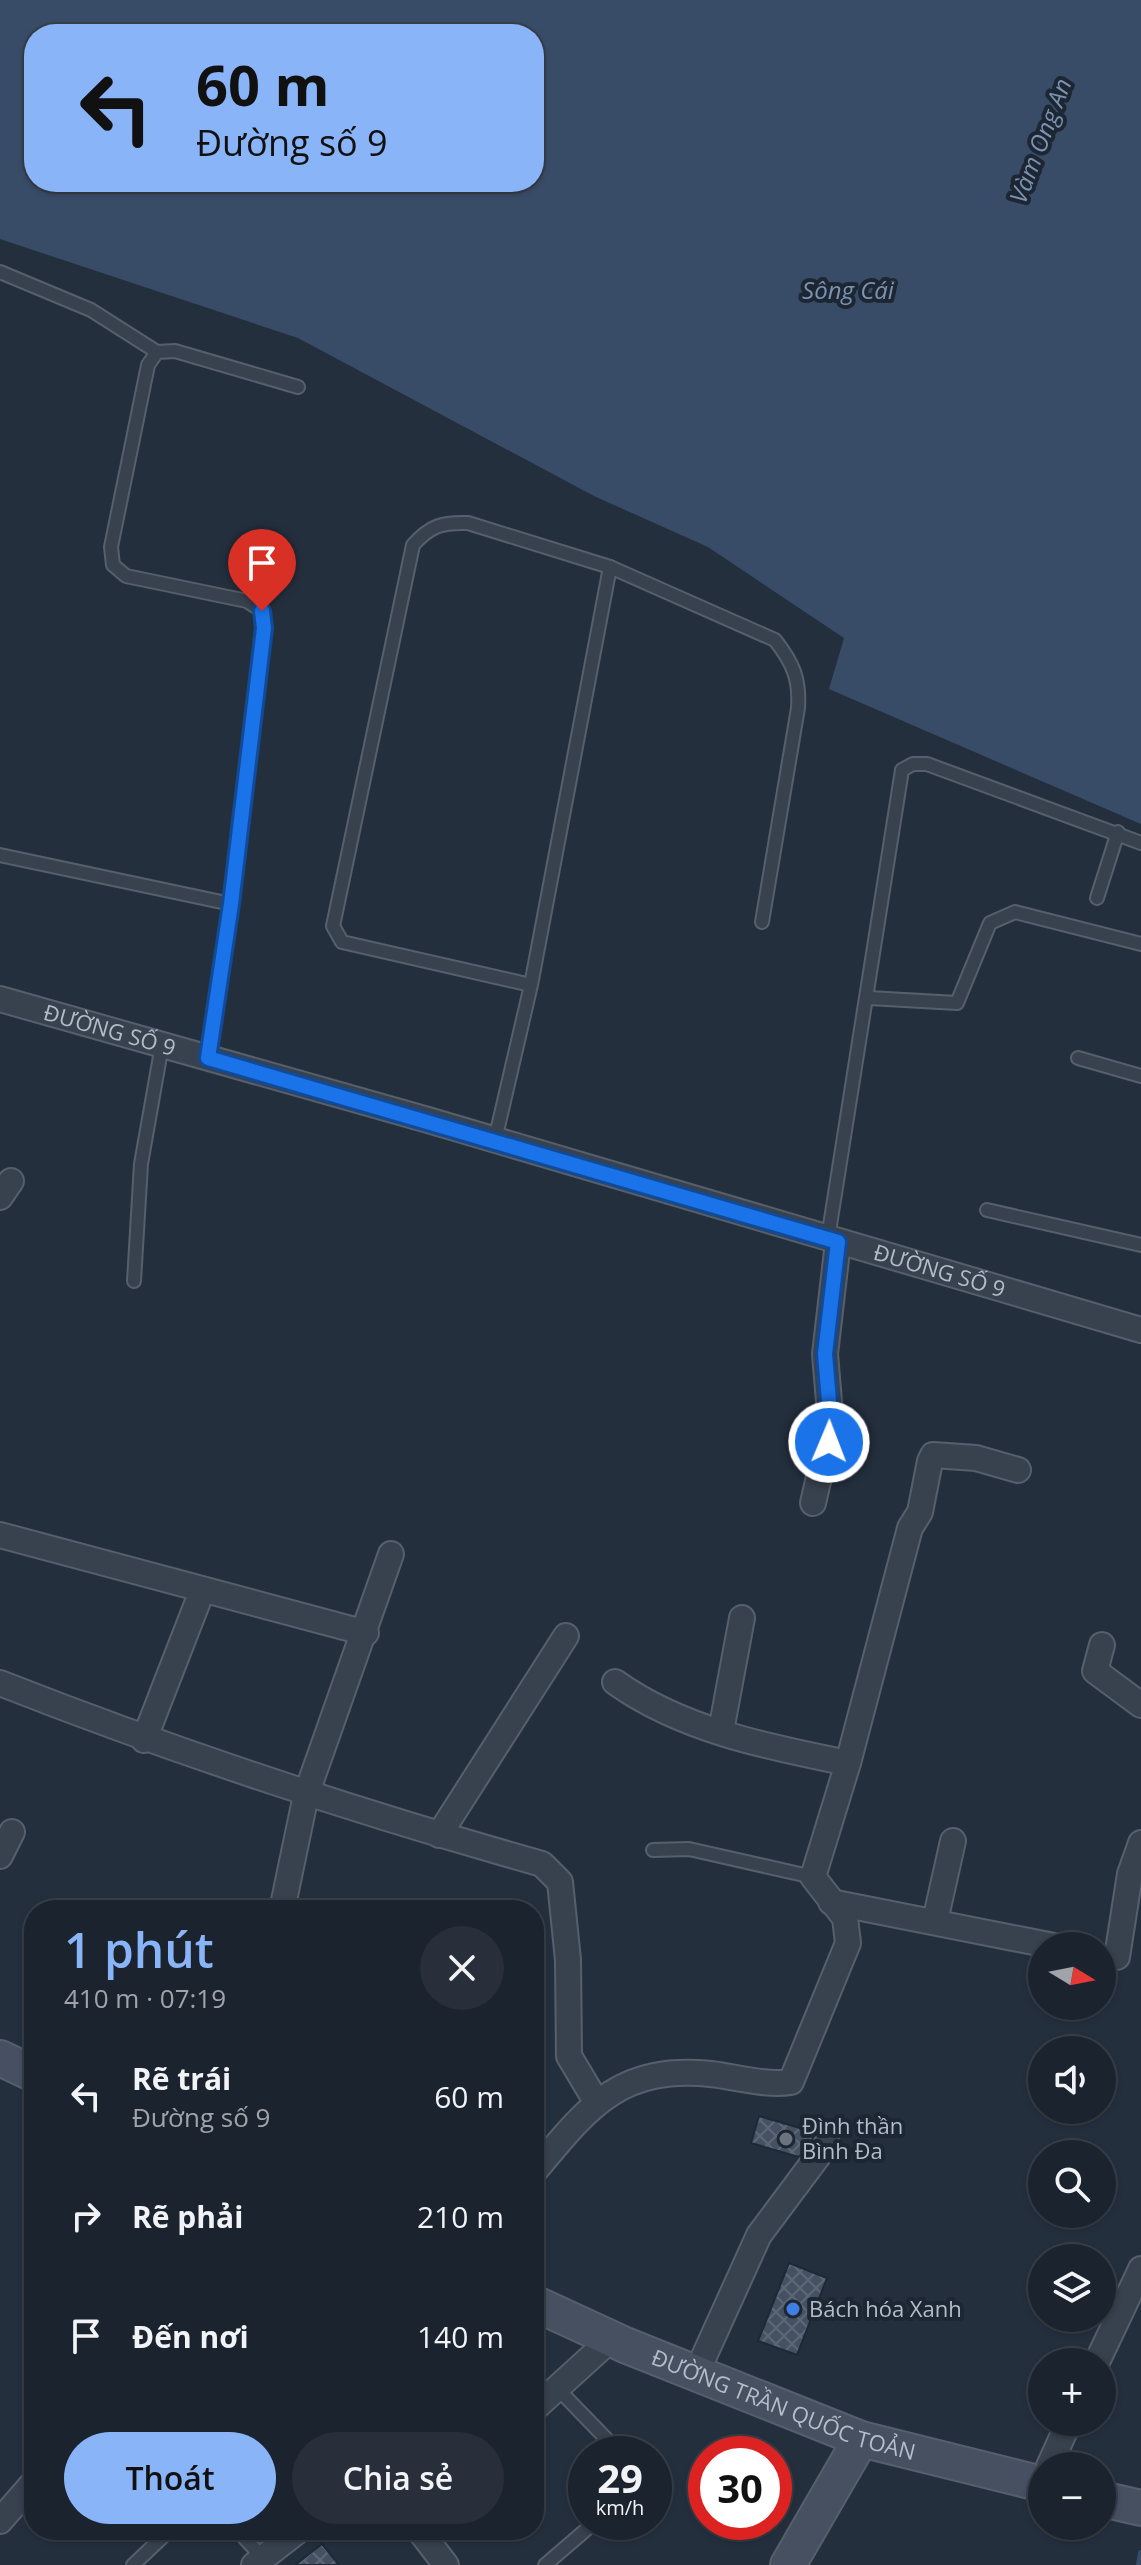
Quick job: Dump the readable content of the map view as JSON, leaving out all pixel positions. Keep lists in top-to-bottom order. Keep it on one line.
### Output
{"streets":{"main road":["ĐƯỜNG TRẦN QUỐC TOẢN"],"street":["ĐƯỜNG SỐ 9"]},"water":["Vàm Ong An","Sông Cái"],"places":["Đình thần Bình Đa","Bách hóa Xanh"],"north":"right","page":{"turn":["60 m","Đường số 9"],"heading":["1 phút","410 m · 07:19"],"map_buttons":["+","−"],"list":[{"name":"Rẽ trái","note":"Đường số 9","value":"60 m"},{"name":"Rẽ phải","value":"210 m"},{"name":"Đến nơi","value":"140 m"}],"buttons":["Thoát","Chia sẻ"],"speed":"29 km/h","limit":"30"}}
